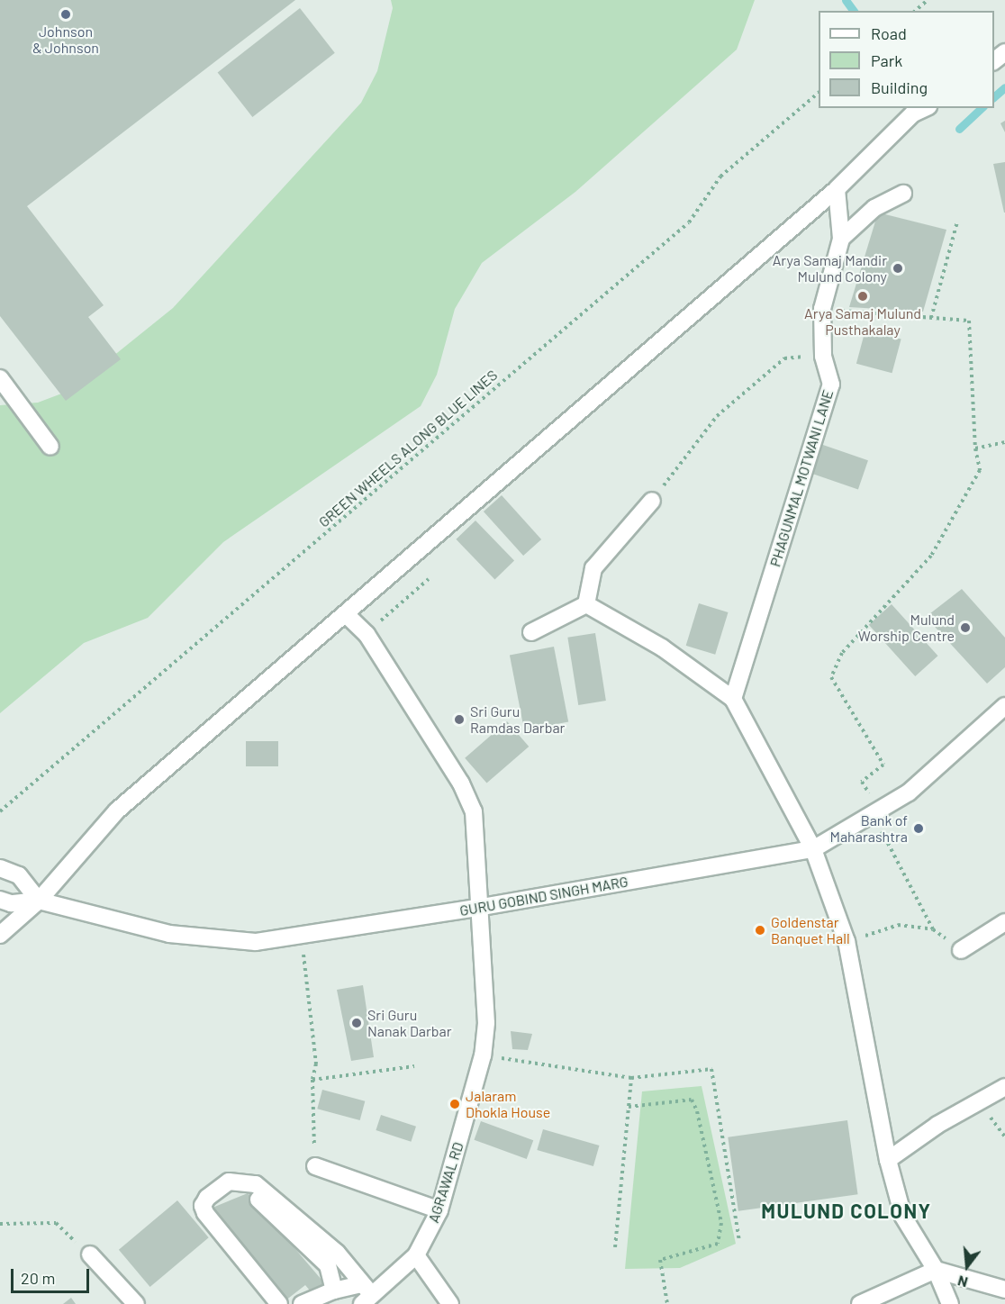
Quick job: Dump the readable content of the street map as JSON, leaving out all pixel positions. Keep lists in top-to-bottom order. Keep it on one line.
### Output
{"streets":{"street":["PHAGUNMAL MOTWANI LANE","GURU GOBIND SINGH MARG","AGRAWAL RD"],"path":["GREEN WHEELS ALONG BLUE LINES"]},"crossings":[["GURU GOBIND SINGH MARG","AGRAWAL RD"]],"districts":["MULUND COLONY"],"places":["Johnson & Johnson","Arya Samaj Mandir Mulund Colony","Arya Samaj Mulund Pusthakalay","Mulund Worship Centre","Sri Guru Ramdas Darbar","Bank of Maharashtra","Goldenstar Banquet Hall","Sri Guru Nanak Darbar","Jalaram Dhokla House"],"legend":["Road","Park","Building"],"scale_bar":"20 m","north":"bottom"}
